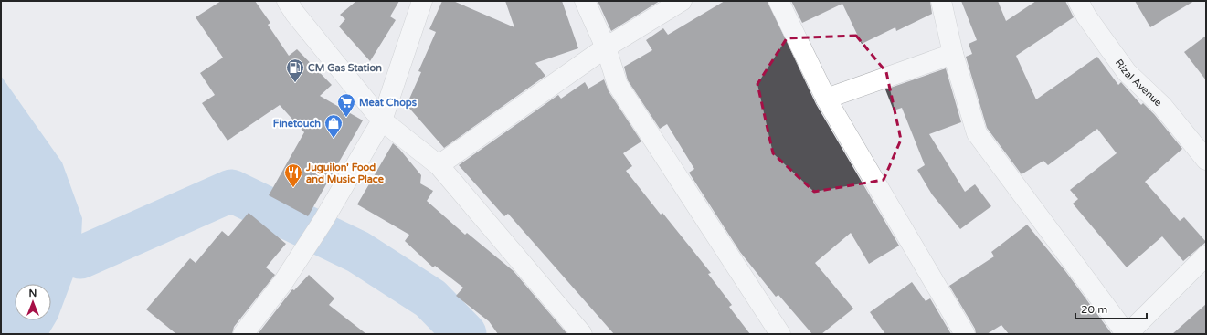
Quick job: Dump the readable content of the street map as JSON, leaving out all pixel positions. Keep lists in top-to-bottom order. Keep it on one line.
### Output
{"streets":{"street":["Rizal Avenue"]},"places":{"fuel station":["CM Gas Station"],"supermarket":["Meat Chops"],"shop":["Finetouch"],"restaurant":["Juguilon' Food and Music Place"]},"scale_bar":"20 m","north":"top"}
